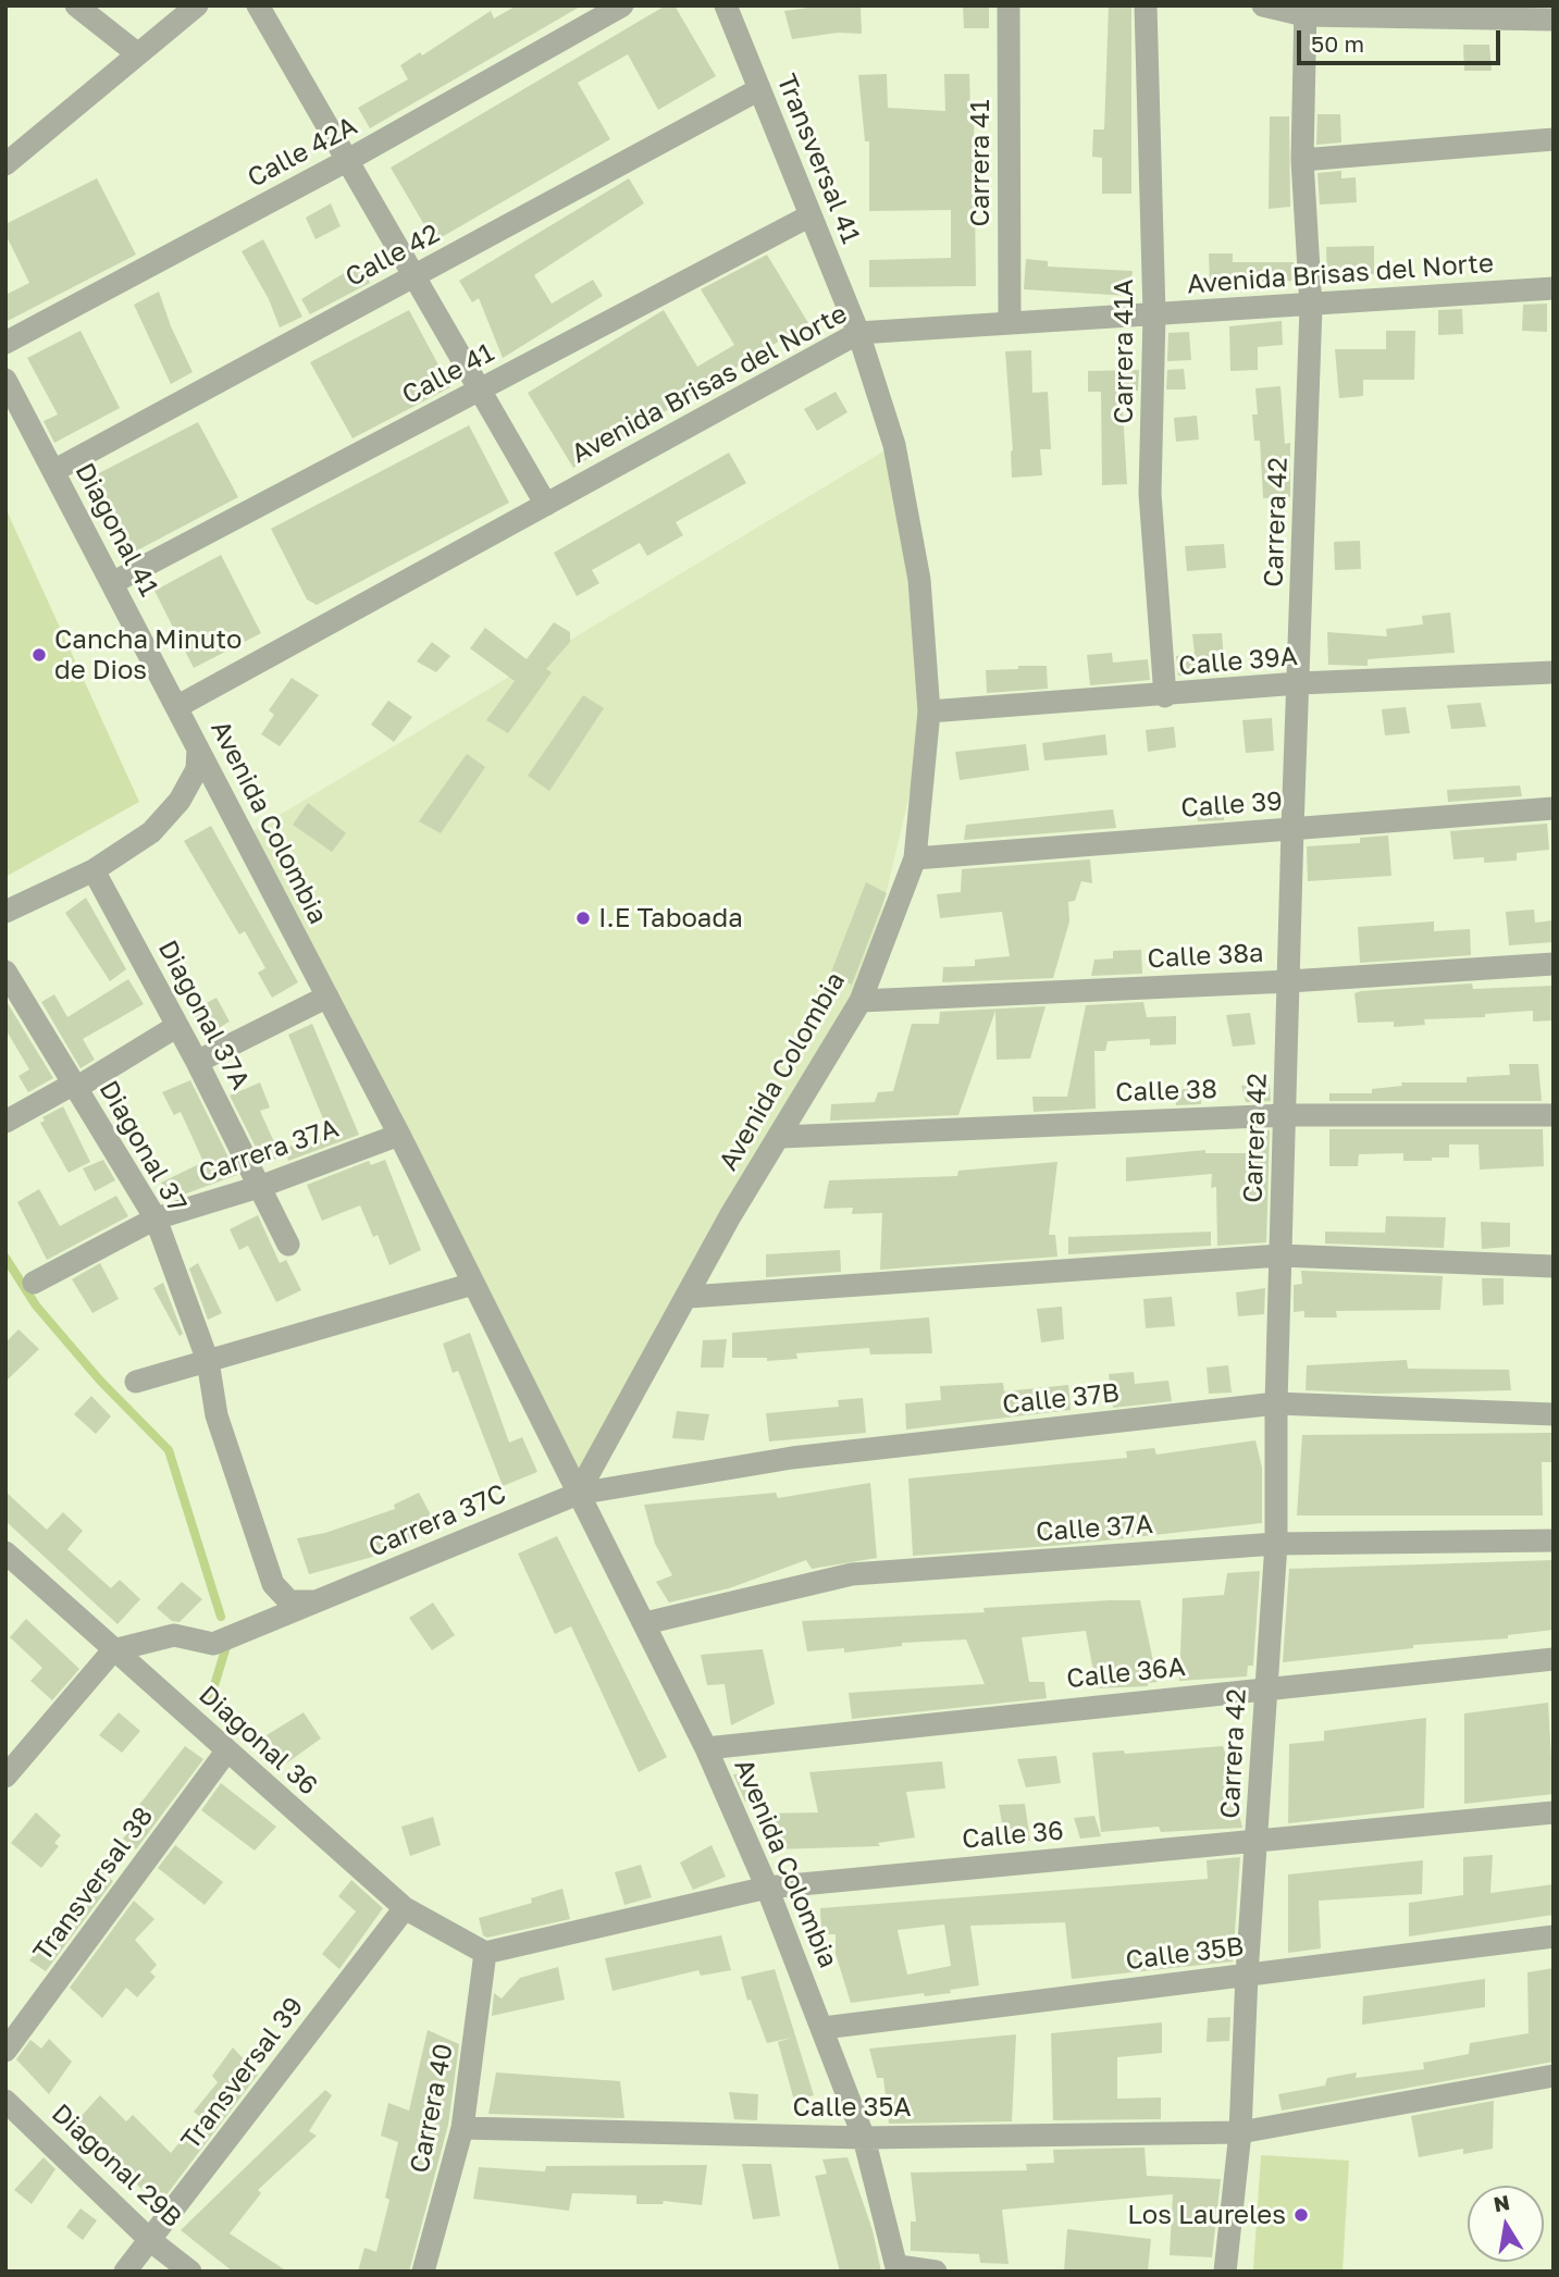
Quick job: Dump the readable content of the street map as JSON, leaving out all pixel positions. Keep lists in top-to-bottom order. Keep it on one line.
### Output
{"streets":{"street":["Calle 42A","Transversal 41","Carrera 41","Calle 42","Avenida Brisas del Norte","Carrera 41A","Calle 41","Carrera 42","Diagonal 41","Calle 39A","Calle 39","Avenida Colombia","Calle 38a","Diagonal 37A","Calle 38","Diagonal 37","Carrera 37A","Calle 37B","Carrera 37C","Calle 37A","Calle 36A","Diagonal 36","Calle 36","Transversal 38","Calle 35B","Transversal 39","Calle 35A","Carrera 40","Diagonal 29B"]},"crossings":[["Transversal 41","Calle 42"],["Transversal 41","Avenida Brisas del Norte"],["Transversal 41","Calle 41"],["Transversal 41","Avenida Colombia"],["Carrera 41","Avenida Brisas del Norte"],["Calle 42","Diagonal 41"],["Avenida Brisas del Norte","Carrera 41A"],["Avenida Brisas del Norte","Carrera 42"],["Avenida Brisas del Norte","Diagonal 41"],["Avenida Brisas del Norte","Avenida Colombia"],["Carrera 41A","Calle 39A"],["Calle 41","Diagonal 41"],["Carrera 42","Calle 39A"],["Carrera 42","Calle 39"],["Carrera 42","Calle 38a"],["Carrera 42","Calle 38"],["Carrera 42","Calle 37B"],["Carrera 42","Calle 37A"],["Carrera 42","Calle 36A"],["Carrera 42","Calle 36"],["Carrera 42","Calle 35B"],["Carrera 42","Calle 35A"],["Diagonal 41","Avenida Colombia"],["Calle 39A","Avenida Colombia"],["Calle 39","Avenida Colombia"],["Avenida Colombia","Calle 38a"],["Avenida Colombia","Calle 38"],["Avenida Colombia","Carrera 37A"],["Avenida Colombia","Calle 37B"],["Avenida Colombia","Carrera 37C"],["Avenida Colombia","Calle 37A"],["Avenida Colombia","Calle 36A"],["Avenida Colombia","Calle 36"],["Avenida Colombia","Calle 35B"],["Avenida Colombia","Calle 35A"],["Diagonal 37A","Carrera 37A"],["Diagonal 37","Carrera 37A"],["Calle 37B","Carrera 37C"],["Carrera 37C","Diagonal 36"],["Diagonal 36","Calle 36"],["Diagonal 36","Transversal 38"],["Diagonal 36","Transversal 39"],["Diagonal 36","Carrera 40"],["Calle 36","Carrera 40"],["Transversal 39","Diagonal 29B"],["Calle 35A","Carrera 40"]],"places":["Cancha Minuto de Dios","I.E Taboada","Los Laureles"],"scale_bar":"50 m","north":"top"}
